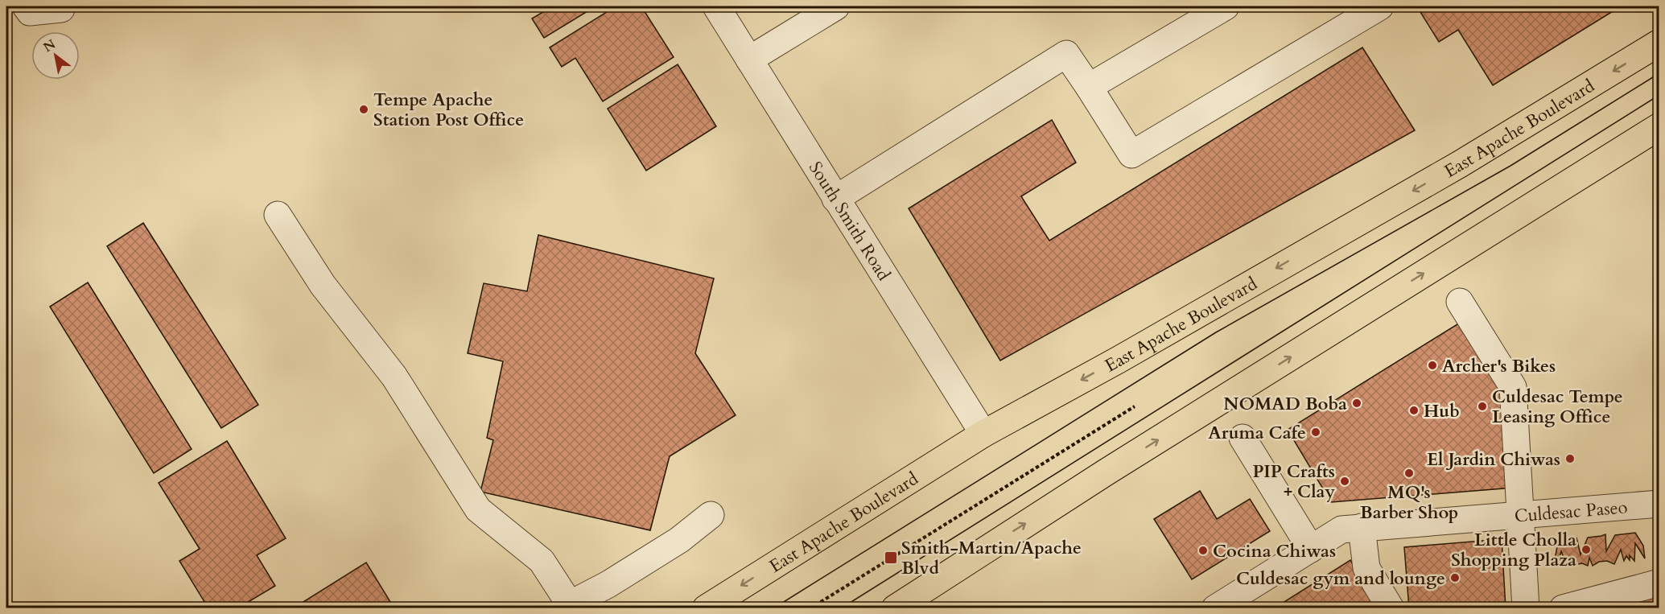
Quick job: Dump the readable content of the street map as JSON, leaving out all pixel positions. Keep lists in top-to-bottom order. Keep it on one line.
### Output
{"streets":{"main road":["East Apache Boulevard"],"street":["South Smith Road","Culdesac Paseo"]},"crossings":[["East Apache Boulevard","South Smith Road"]],"places":{"other":["Tempe Apache Station Post Office","Archer's Bikes","NOMAD Boba","Culdesac Tempe Leasing Office","Hub","Aruma Cafe","El Jardin Chiwas","MQ's Barber Shop","PIP Crafts + Clay","Little Cholla Shopping Plaza","Cocina Chiwas","Culdesac gym and lounge"],"transit":["Smith-Martin/Apache Blvd"]},"north":"top left"}
